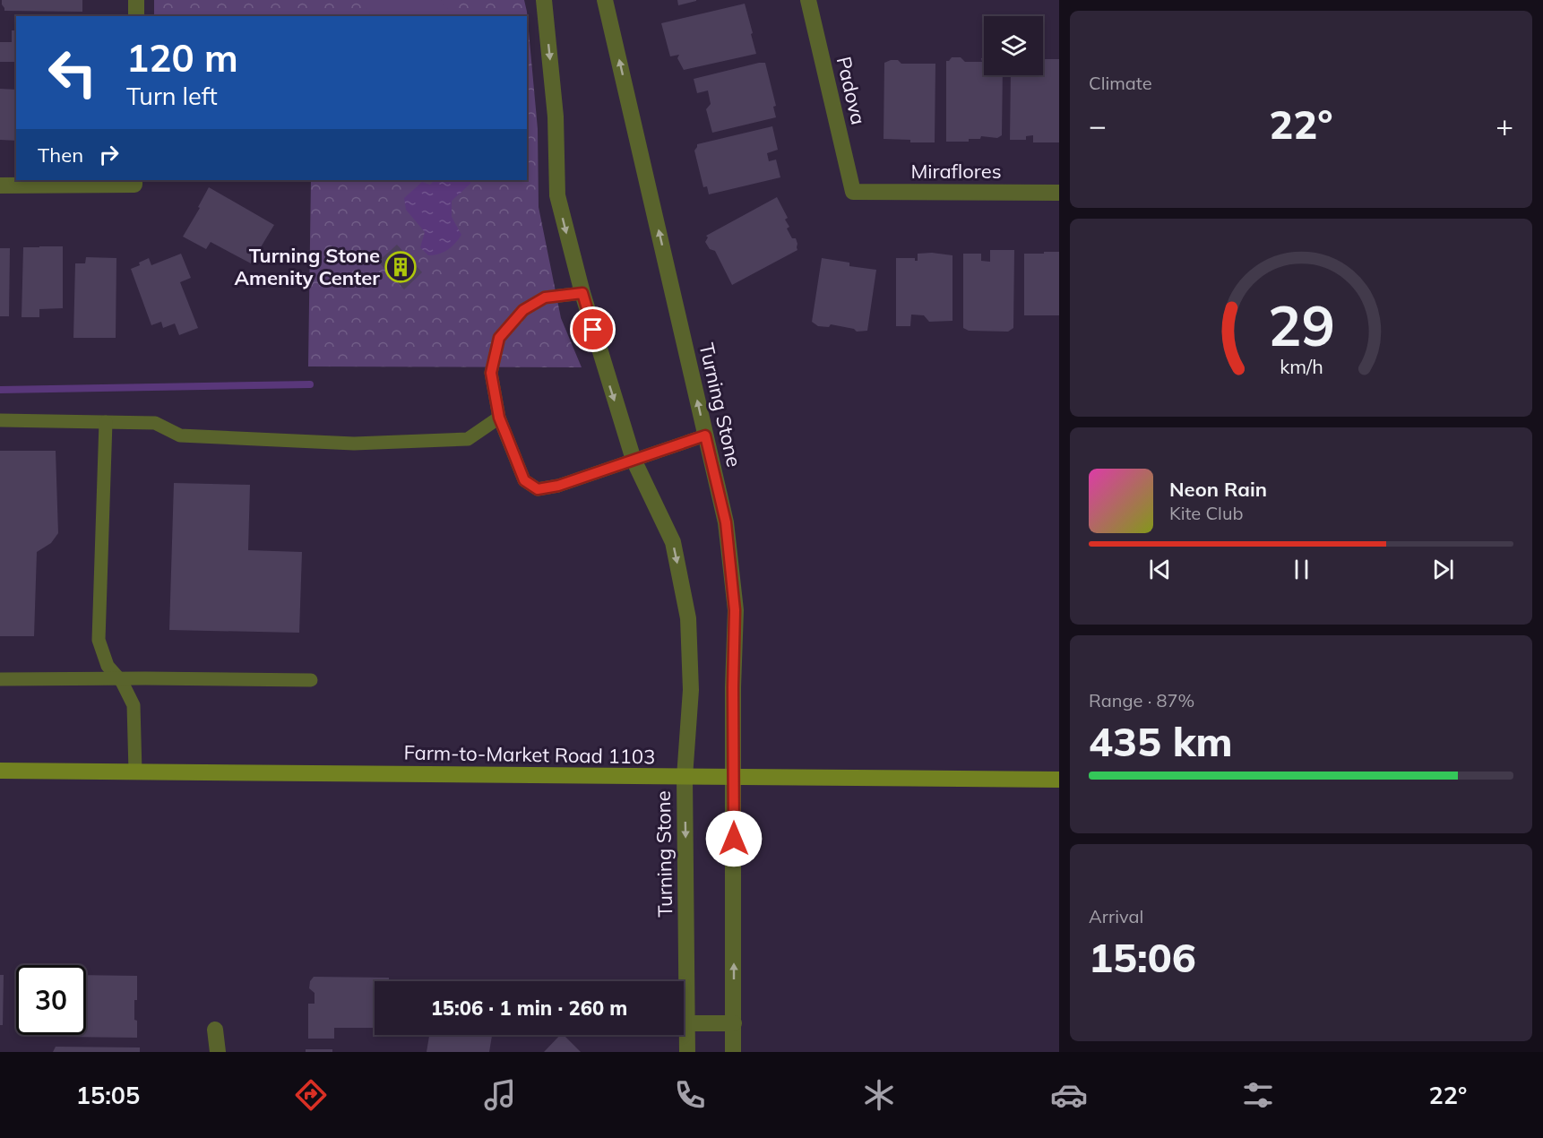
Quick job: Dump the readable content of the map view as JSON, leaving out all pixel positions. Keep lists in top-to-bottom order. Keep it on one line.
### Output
{"streets":{"main road":["Farm-to-Market Road 1103"],"street":["Padova","Miraflores","Turning Stone"]},"crossings":[["Padova","Miraflores"],["Turning Stone","Farm-to-Market Road 1103"]],"places":{"building":["Turning Stone Amenity Center"]},"page":{"tile":["Climate",["Range · 87%","435 km"],["Arrival","15:06"]],"turn":["120 m","Turn left"],"heat":["−","22°","+"],"then":"Then","song":["Neon Rain","Kite Club"],"limit":"30","trip":"15:06 · 1 min · 260 m","tabs":["15:05","22°"],"gauge":["29","km/h"]}}
